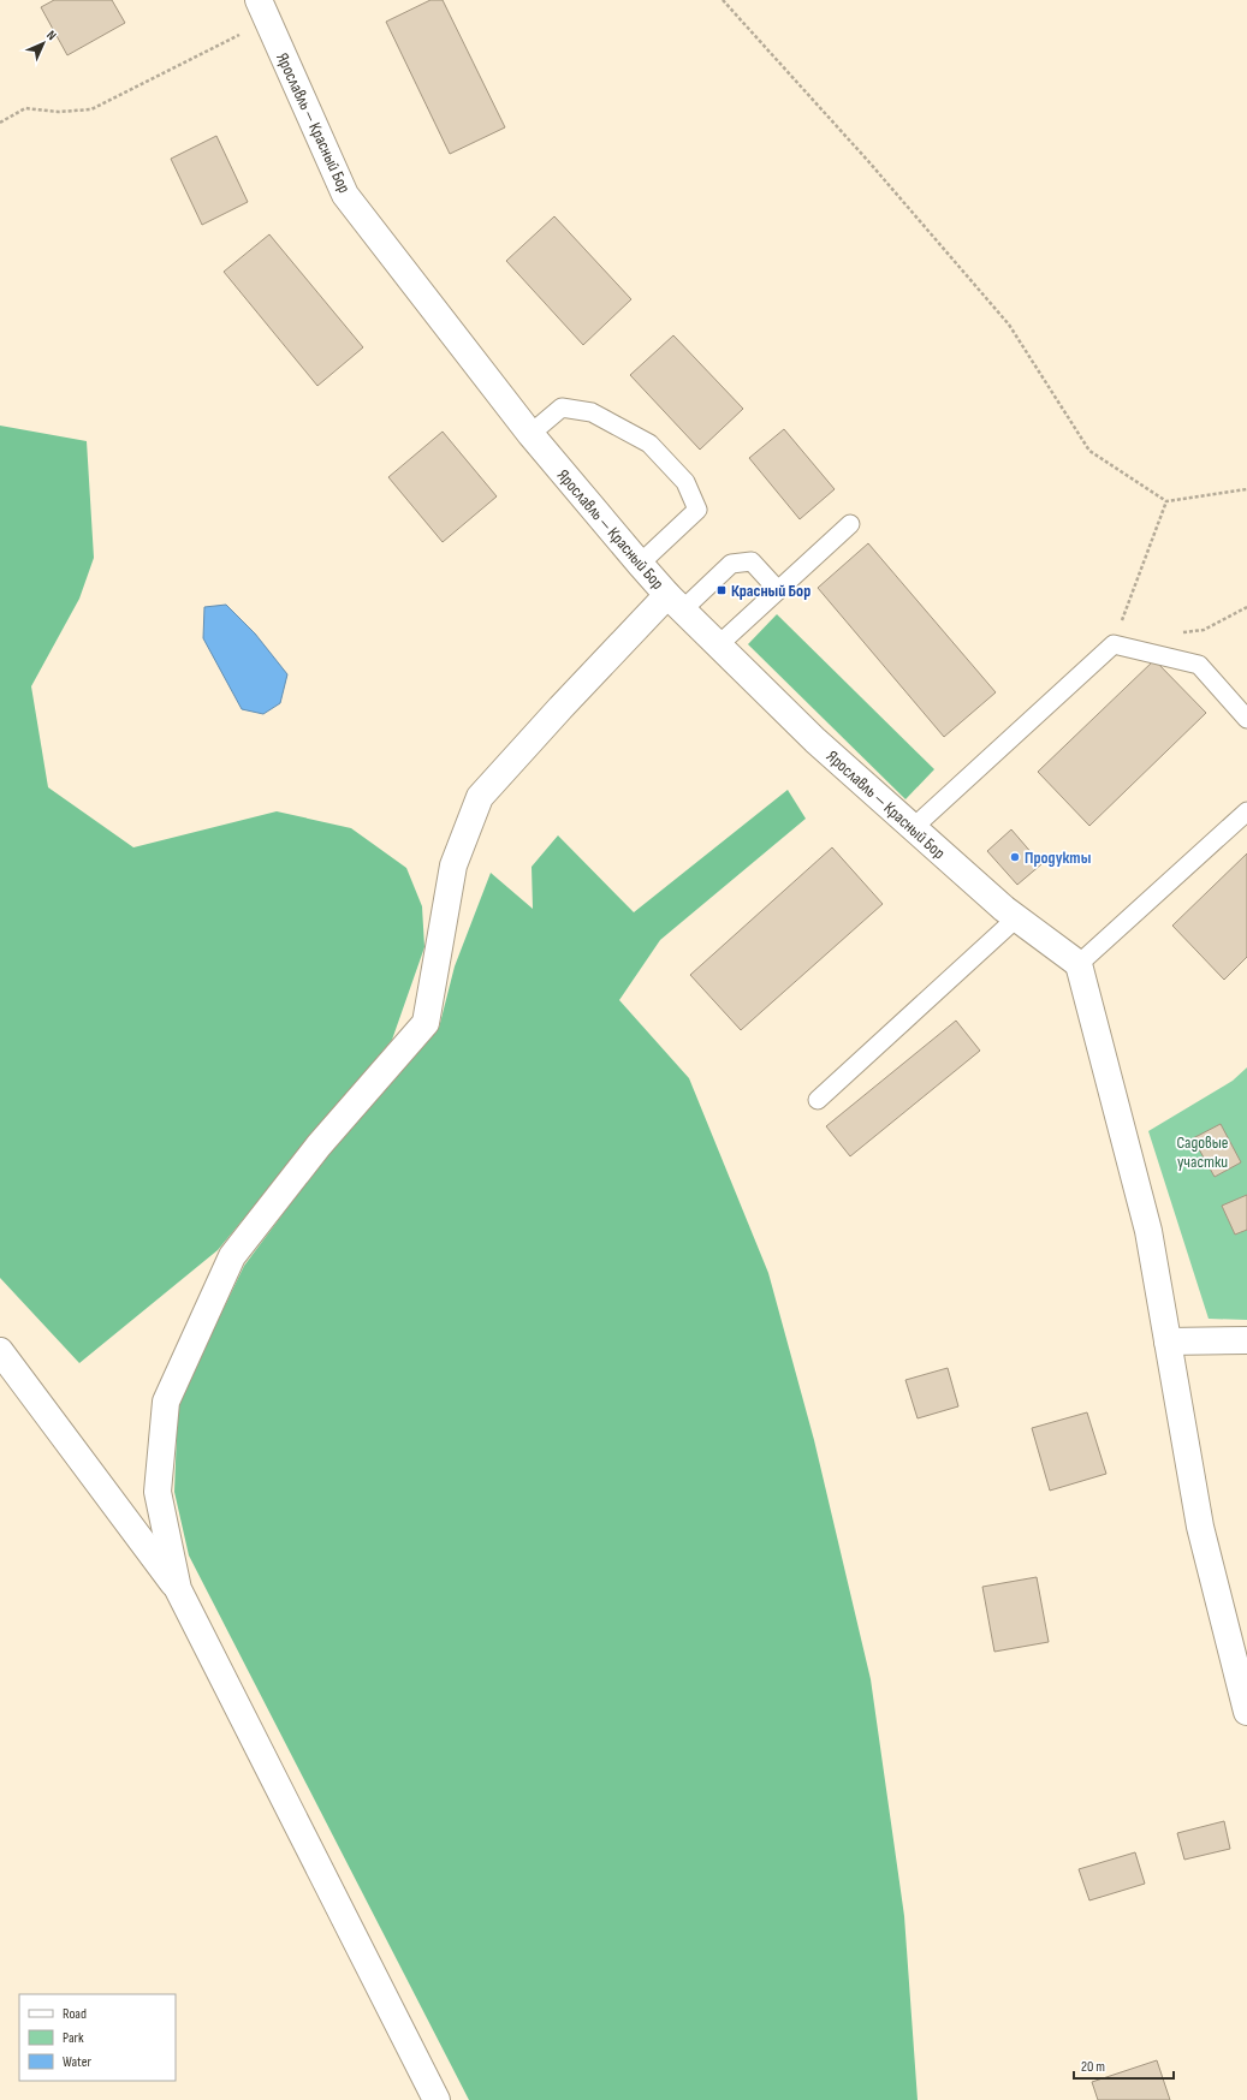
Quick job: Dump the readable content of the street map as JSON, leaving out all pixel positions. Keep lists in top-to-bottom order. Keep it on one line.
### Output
{"streets":{"street":["Ярославль — Красный Бор"]},"parks":["Садовые участки"],"places":{"transit":["Красный Бор"],"other":["Продукты"]},"legend":["Road","Park","Water"],"scale_bar":"20 m","north":"top right"}
